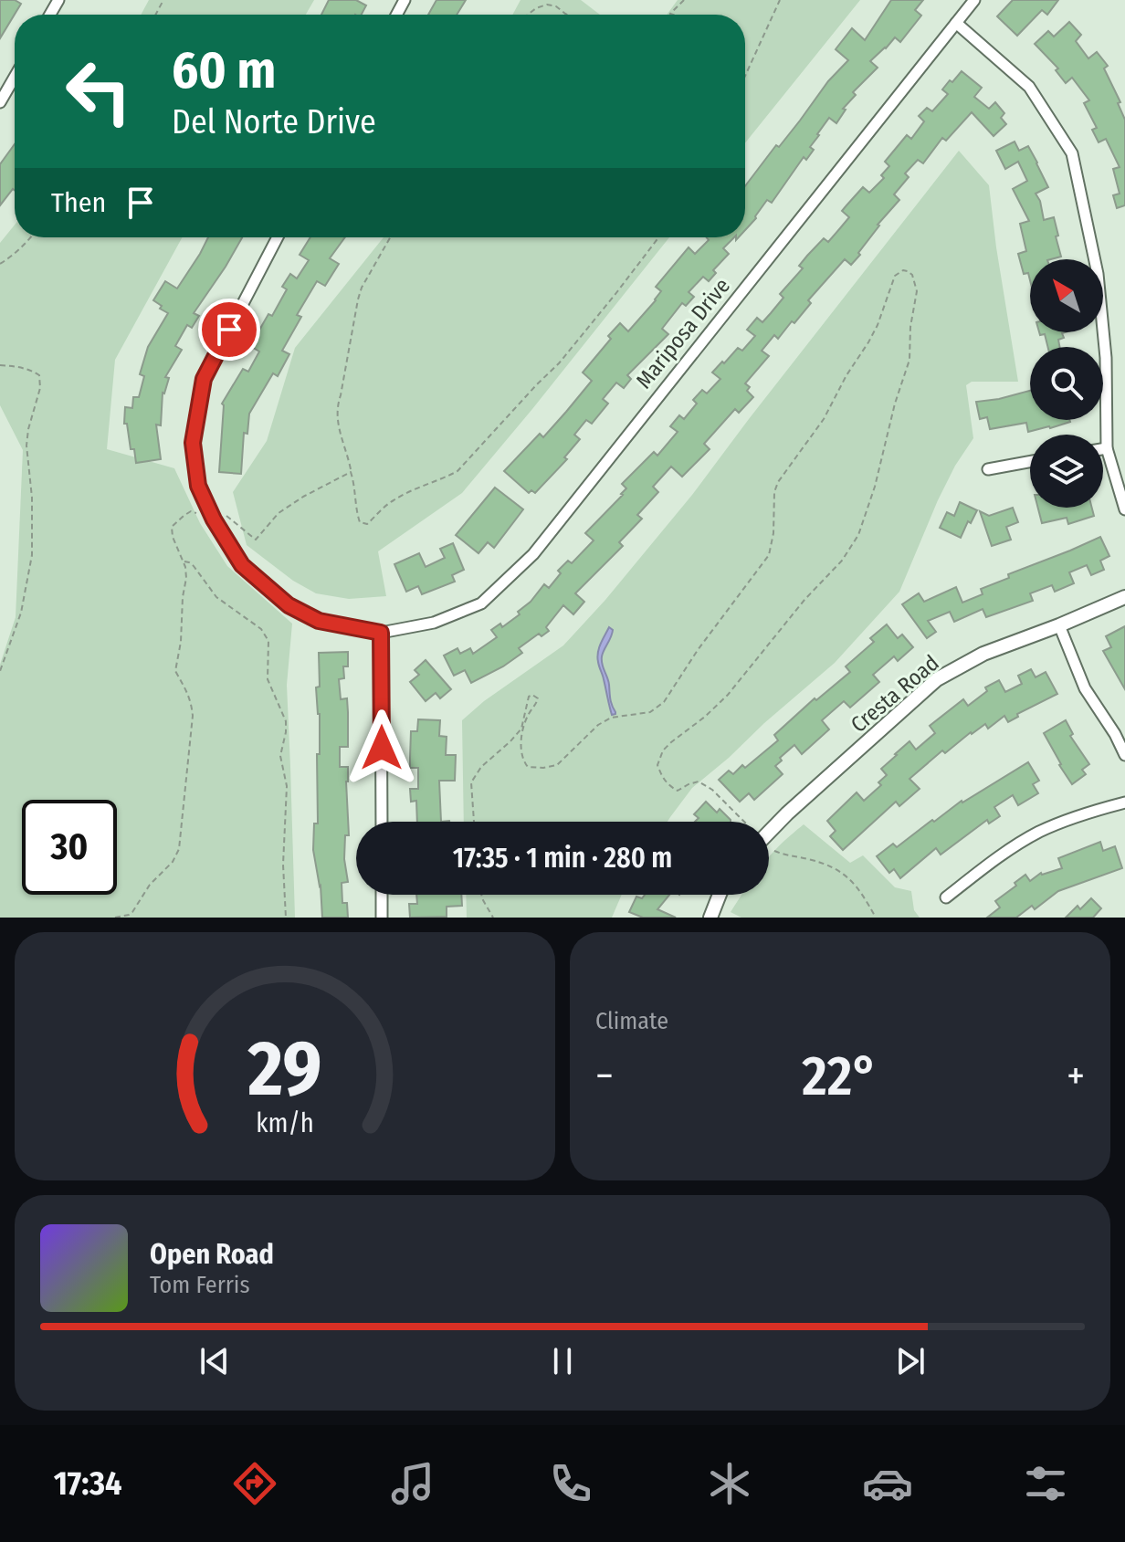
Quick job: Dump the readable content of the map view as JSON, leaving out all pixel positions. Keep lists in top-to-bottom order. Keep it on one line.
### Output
{"streets":{"street":["Mariposa Drive","Cresta Road"]},"north":"top left","page":{"turn":["60 m","Del Norte Drive"],"then":"Then","limit":"30","trip":"17:35 · 1 min · 280 m","tile":"Climate","heat":["−","22°","+"],"song":["Open Road","Tom Ferris"],"tabs":"17:34","gauge":["29","km/h"]}}
